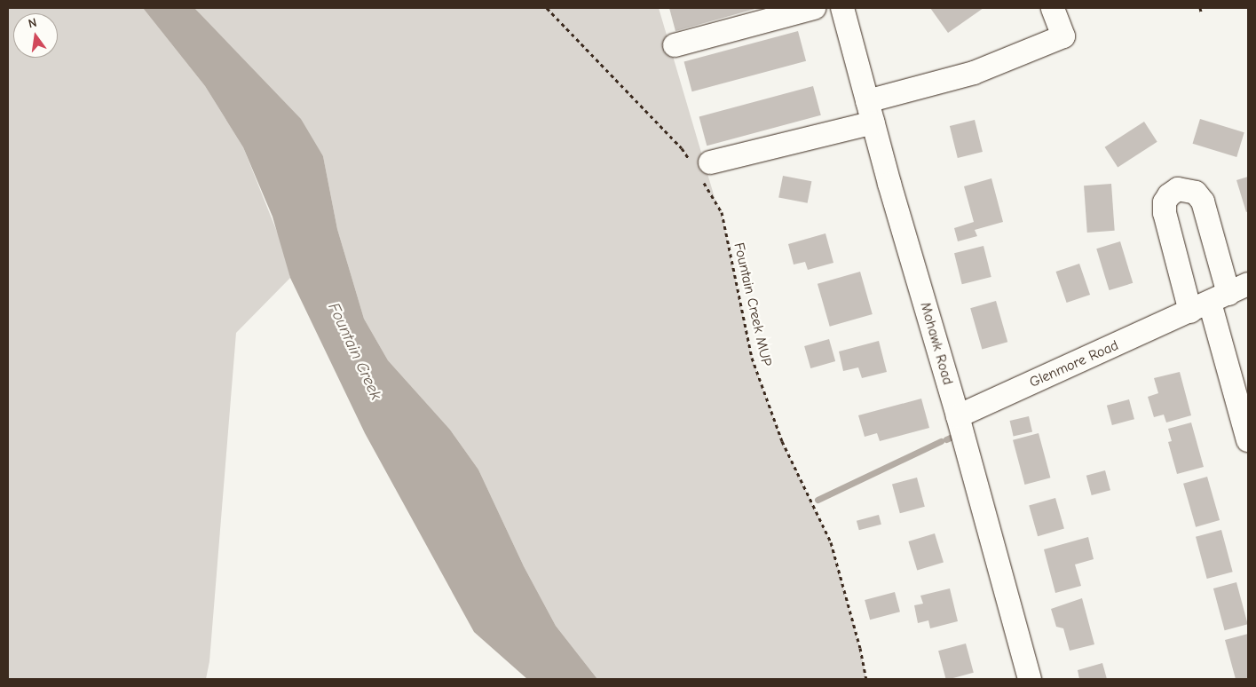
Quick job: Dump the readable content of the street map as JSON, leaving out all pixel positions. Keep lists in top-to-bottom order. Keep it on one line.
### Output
{"streets":{"street":["Mohawk Road","Glenmore Road"],"path":["Fountain Creek MUP"]},"crossings":[["Mohawk Road","Glenmore Road"]],"water":["Fountain Creek"],"north":"top"}
